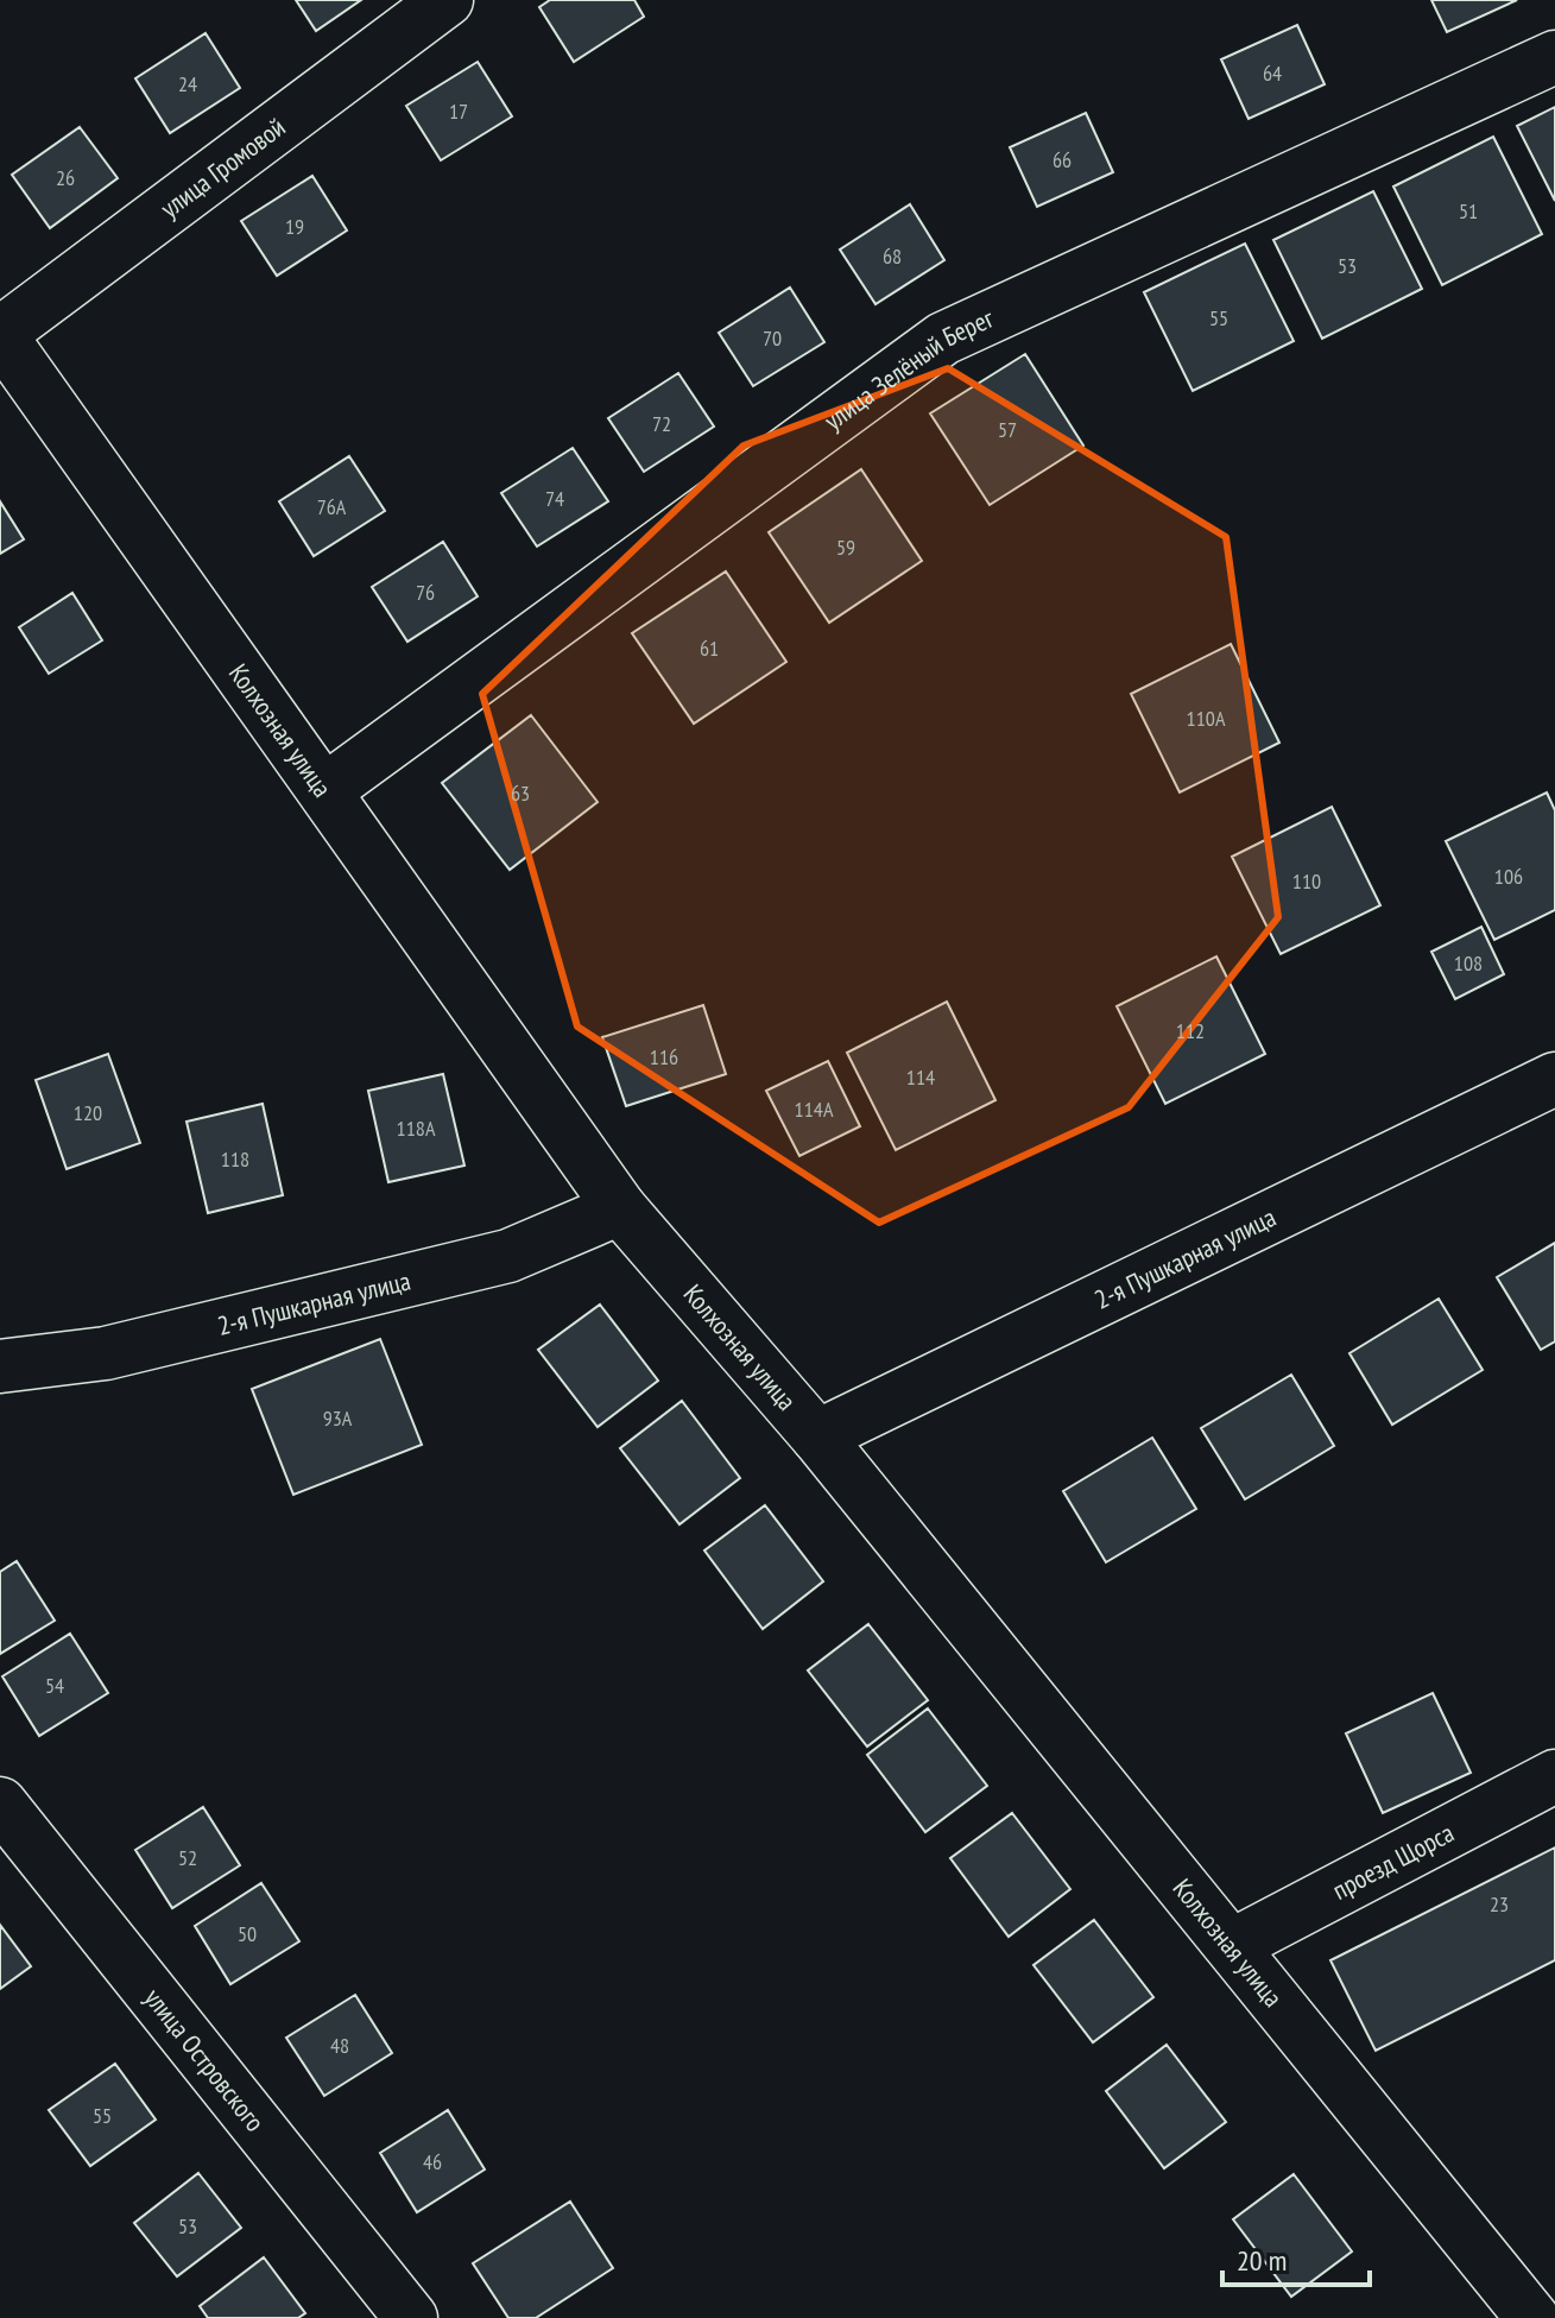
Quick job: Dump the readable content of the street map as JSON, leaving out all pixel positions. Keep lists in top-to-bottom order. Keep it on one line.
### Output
{"streets":{"street":["улица Громовой","улица Зелёный Берег","Колхозная улица","2-я Пушкарная улица","проезд Щорса","улица Островского"]},"crossings":[["улица Громовой","Колхозная улица"],["улица Зелёный Берег","Колхозная улица"],["Колхозная улица","2-я Пушкарная улица"],["Колхозная улица","проезд Щорса"]],"house_numbers":["64","24","17","66","26","51","19","68","53","55","70","72","57","74","76А","59","76","61","110А","63","106","110","108","112","116","114","114А","120","118А","118","93А","54","52","23","50","48","55","46","53"],"scale_bar":"20 m"}
